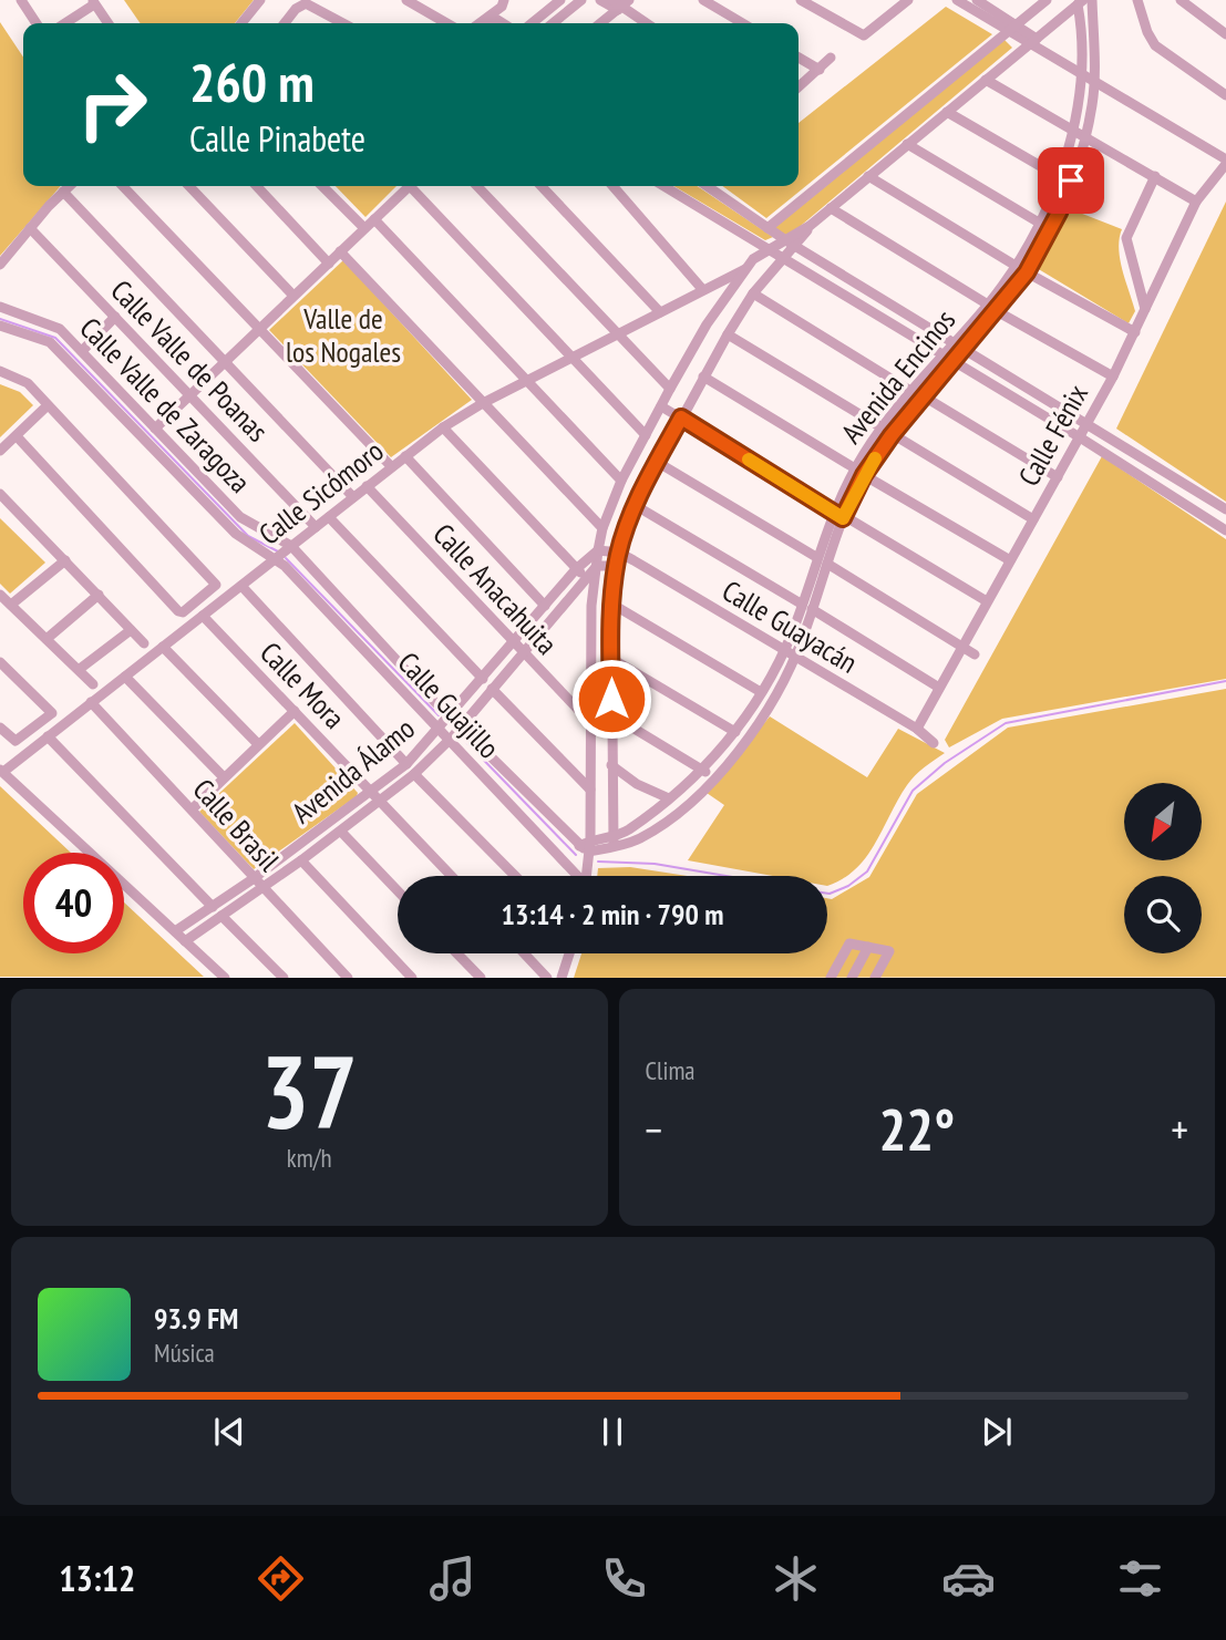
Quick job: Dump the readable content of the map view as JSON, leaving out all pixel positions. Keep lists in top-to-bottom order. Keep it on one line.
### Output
{"streets":{"street":["Calle Valle de Poanas","Avenida Encinos","Calle Valle de Zaragoza","Calle Fénix","Calle Sicómoro","Calle Anacahuita","Calle Guayacán","Calle Mora","Calle Guajillo","Avenida Álamo","Calle Brasil"]},"crossings":[["Calle Valle de Poanas","Calle Sicómoro"],["Avenida Encinos","Calle Guayacán"],["Avenida Encinos","Calle Guajillo"],["Calle Valle de Zaragoza","Calle Sicómoro"],["Calle Valle de Zaragoza","Calle Guajillo"],["Calle Fénix","Calle Guayacán"],["Calle Sicómoro","Calle Anacahuita"],["Calle Sicómoro","Calle Mora"],["Calle Sicómoro","Calle Guajillo"],["Calle Sicómoro","Calle Brasil"],["Calle Anacahuita","Avenida Álamo"],["Calle Mora","Avenida Álamo"],["Calle Guajillo","Avenida Álamo"],["Avenida Álamo","Calle Brasil"]],"parks":["Valle de los Nogales"],"north":"bottom left","page":{"turn":["260 m","Calle Pinabete"],"limit":"40","trip":"13:14 · 2 min · 790 m","tile":[["37","km/h"],"Clima"],"heat":["−","22°","+"],"song":["93.9 FM","Música"],"tabs":"13:12"}}
